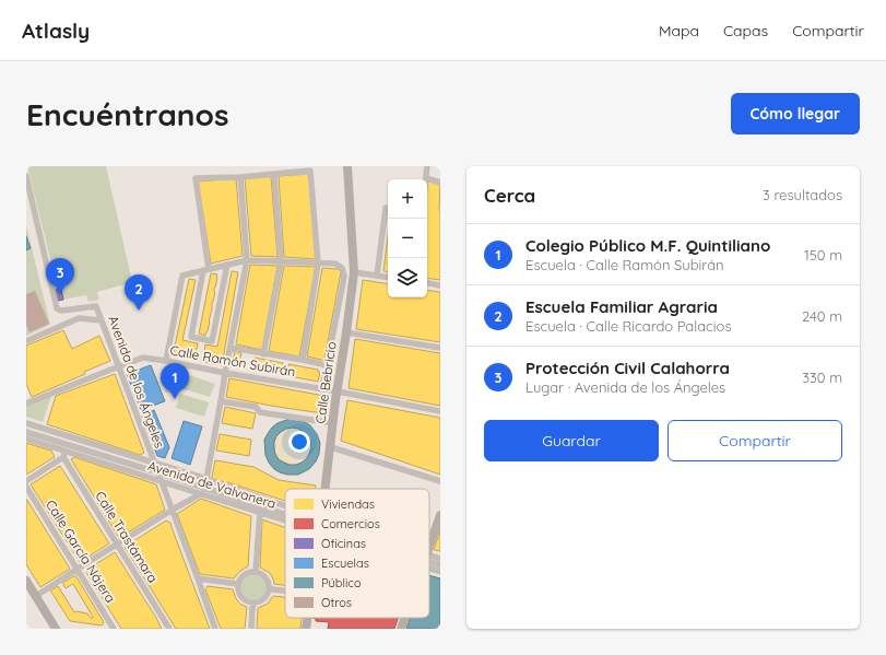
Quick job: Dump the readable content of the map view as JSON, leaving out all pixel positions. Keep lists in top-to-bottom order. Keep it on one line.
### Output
{"streets":{"street":["Calle Ramón Subirán","Avenida de los Ángeles","Calle Bebricio","Avenida de Valvanera","Calle Trastámara","Calle García Nájera"]},"crossings":[["Calle Ramón Subirán","Avenida de los Ángeles"],["Calle Ramón Subirán","Calle Bebricio"],["Avenida de los Ángeles","Avenida de Valvanera"]],"legend":["Viviendas","Comercios","Oficinas","Escuelas","Público","Otros"],"page":{"header":"Atlasly","nav":["Mapa","Capas","Compartir"],"buttons":["Cómo llegar",["Guardar","Compartir"]],"title":"Encuéntranos","heading":["Cerca","3 resultados"],"map_buttons":["+","−"],"list":[{"mark":"1","name":"Colegio Público M.F. Quintiliano","note":"Escuela · Calle Ramón Subirán","value":"150 m"},{"mark":"2","name":"Escuela Familiar Agraria","note":"Escuela · Calle Ricardo Palacios","value":"240 m"},{"mark":"3","name":"Protección Civil Calahorra","note":"Lugar · Avenida de los Ángeles","value":"330 m"}],"pins":["3","2","1"]}}
